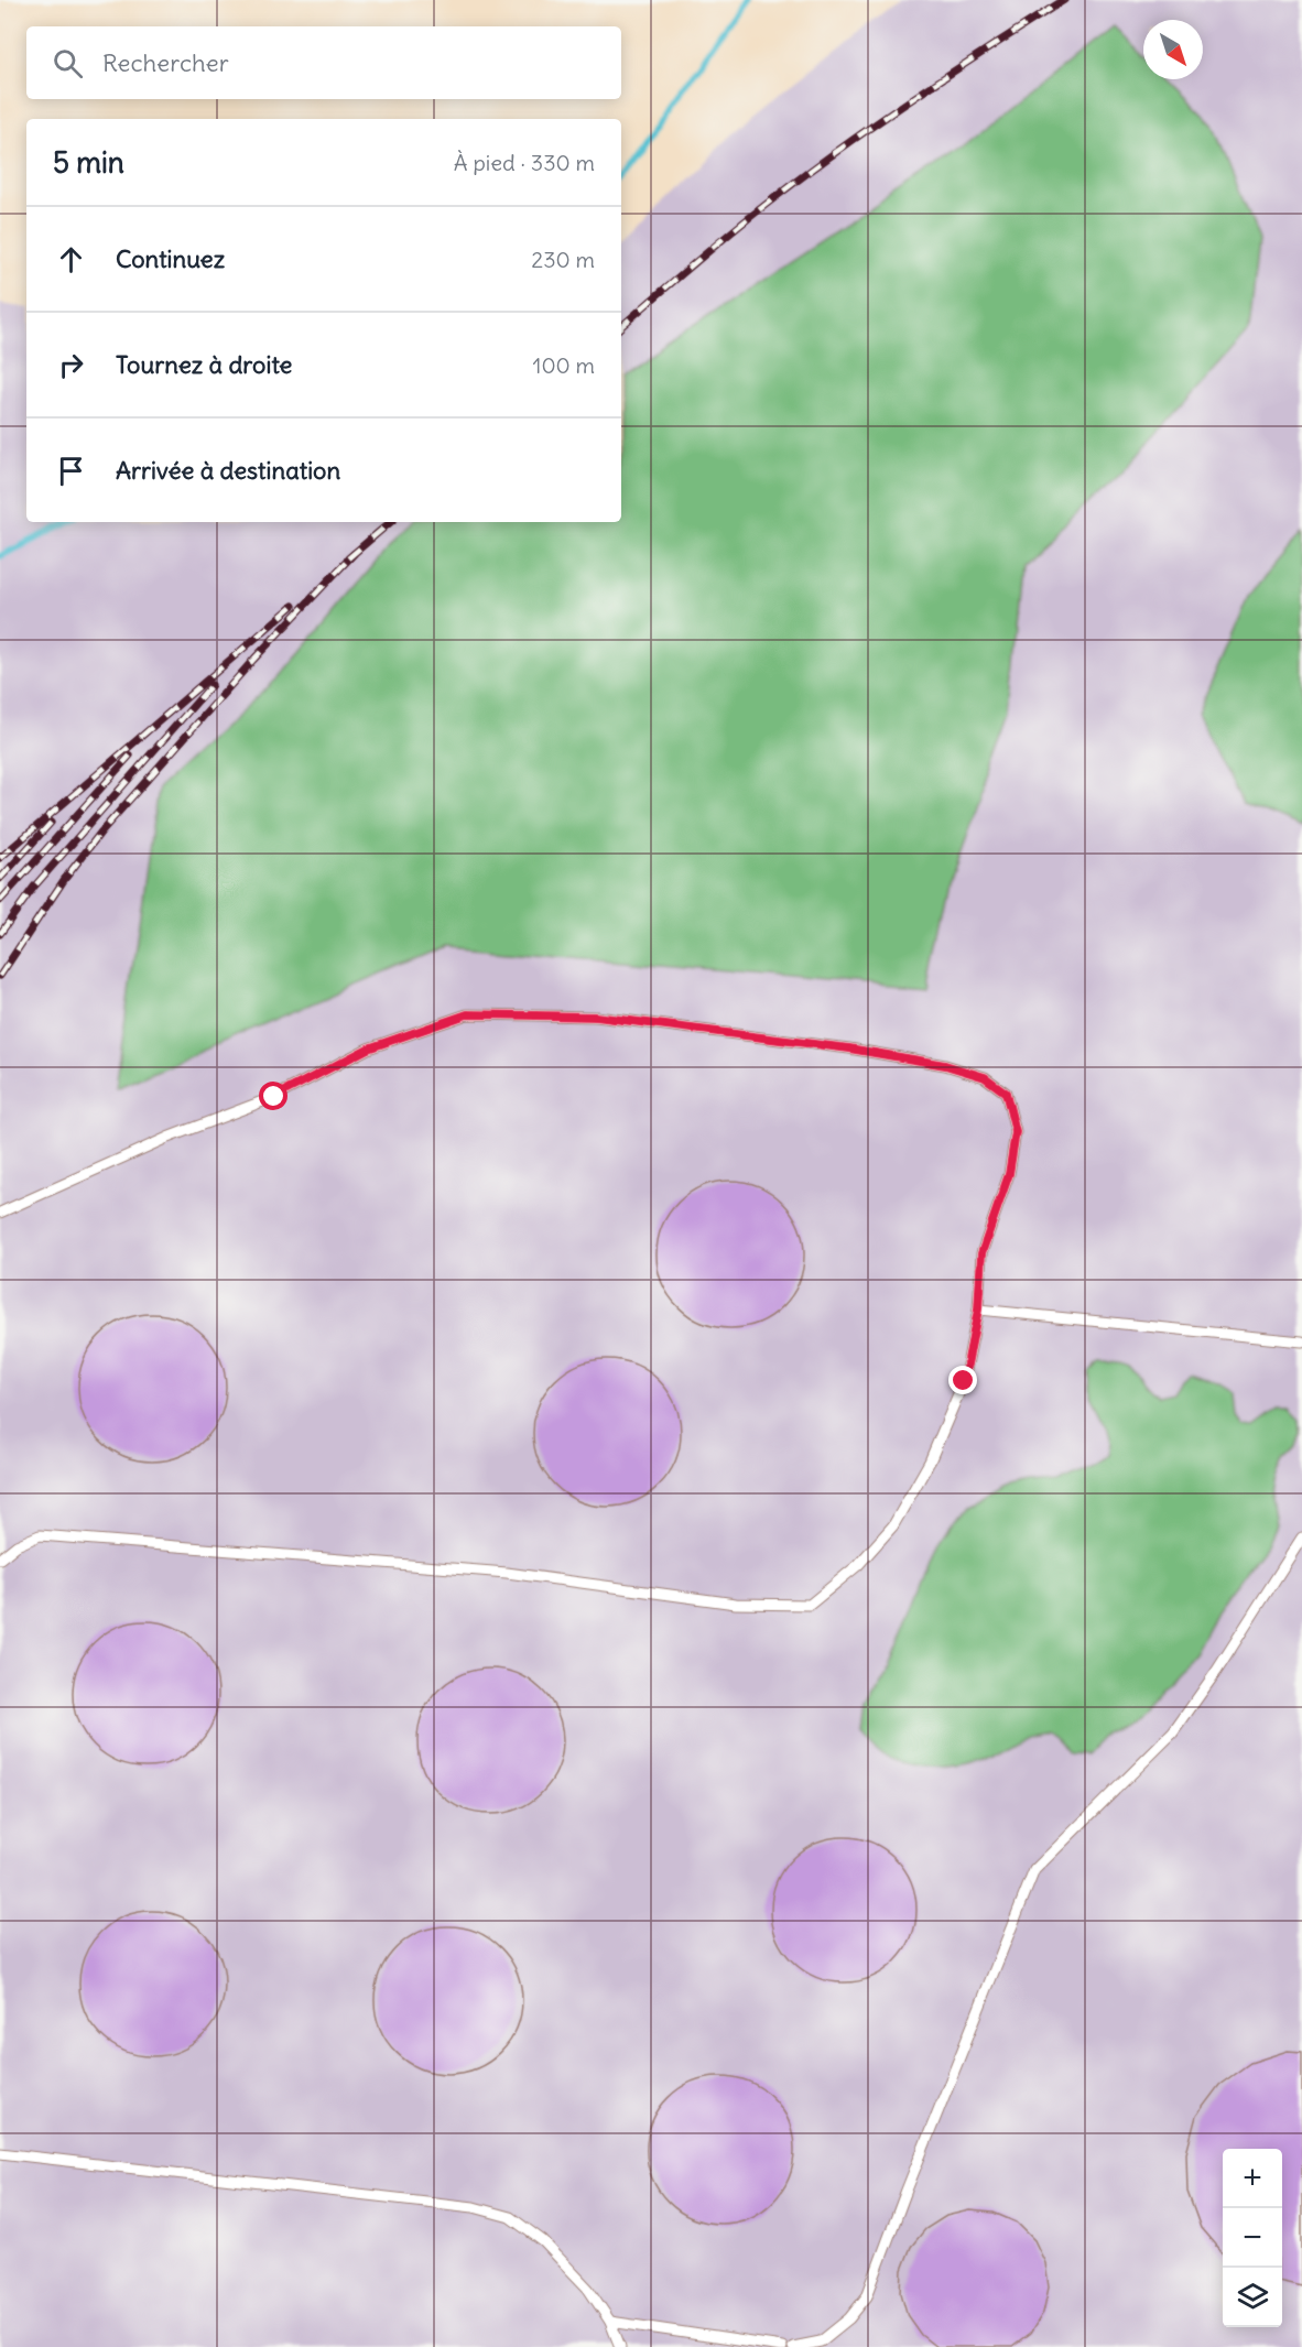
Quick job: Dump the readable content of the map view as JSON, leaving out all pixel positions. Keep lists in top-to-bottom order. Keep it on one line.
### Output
{"north":"bottom right","page":{"search":"Rechercher","heading":["5 min","À pied · 330 m"],"list":[["Continuez","230 m"],["Tournez à droite","100 m"],"Arrivée à destination"],"map_buttons":["+","−"]}}
